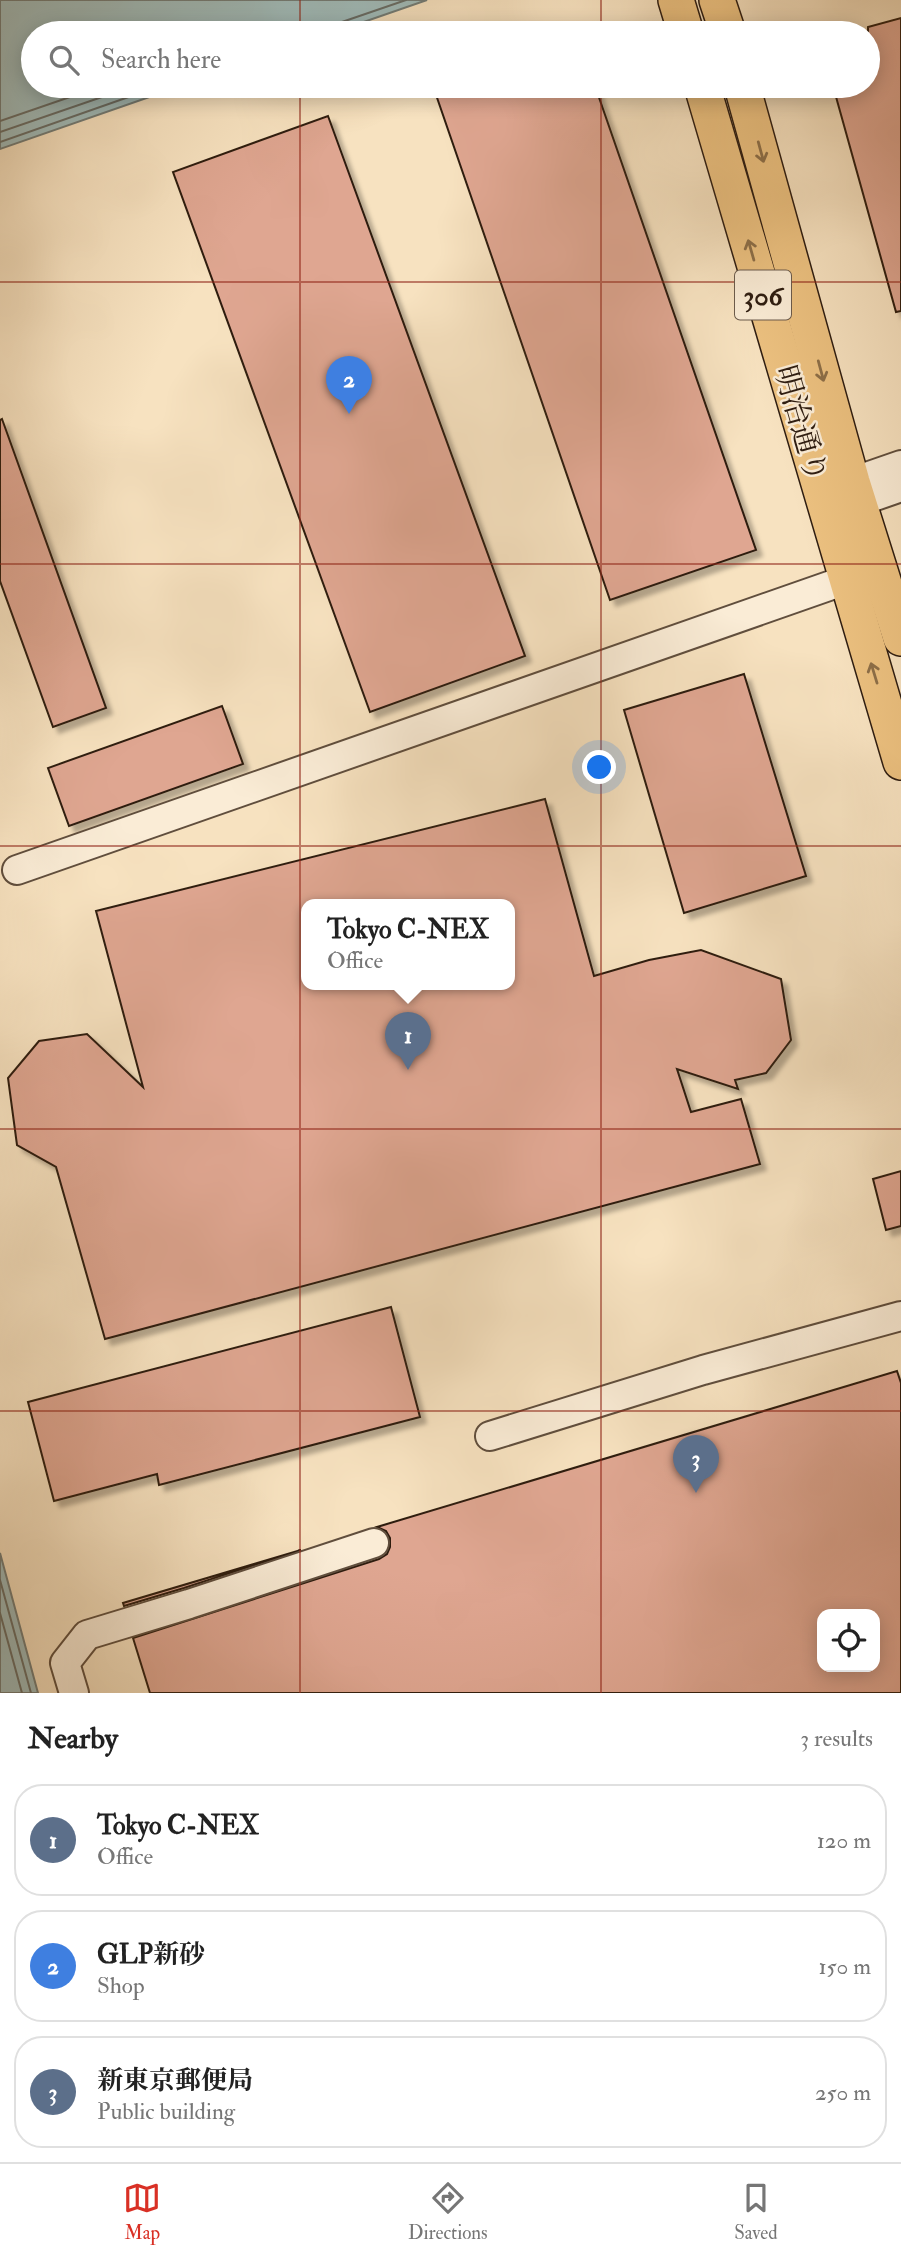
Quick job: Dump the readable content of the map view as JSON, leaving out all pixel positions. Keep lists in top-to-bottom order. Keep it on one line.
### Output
{"streets":{"main road":["306","明治通り"]},"page":{"search":"Search here","pins":["2","1","3"],"popup":["Tokyo C-NEX","Office"],"heading":["Nearby","3 results"],"list":[{"mark":"1","name":"Tokyo C-NEX","note":"Office","value":"120 m"},{"mark":"2","name":"GLP新砂","note":"Shop","value":"150 m"},{"mark":"3","name":"新東京郵便局","note":"Public building","value":"250 m"}],"nav":["Map","Directions","Saved"]}}
